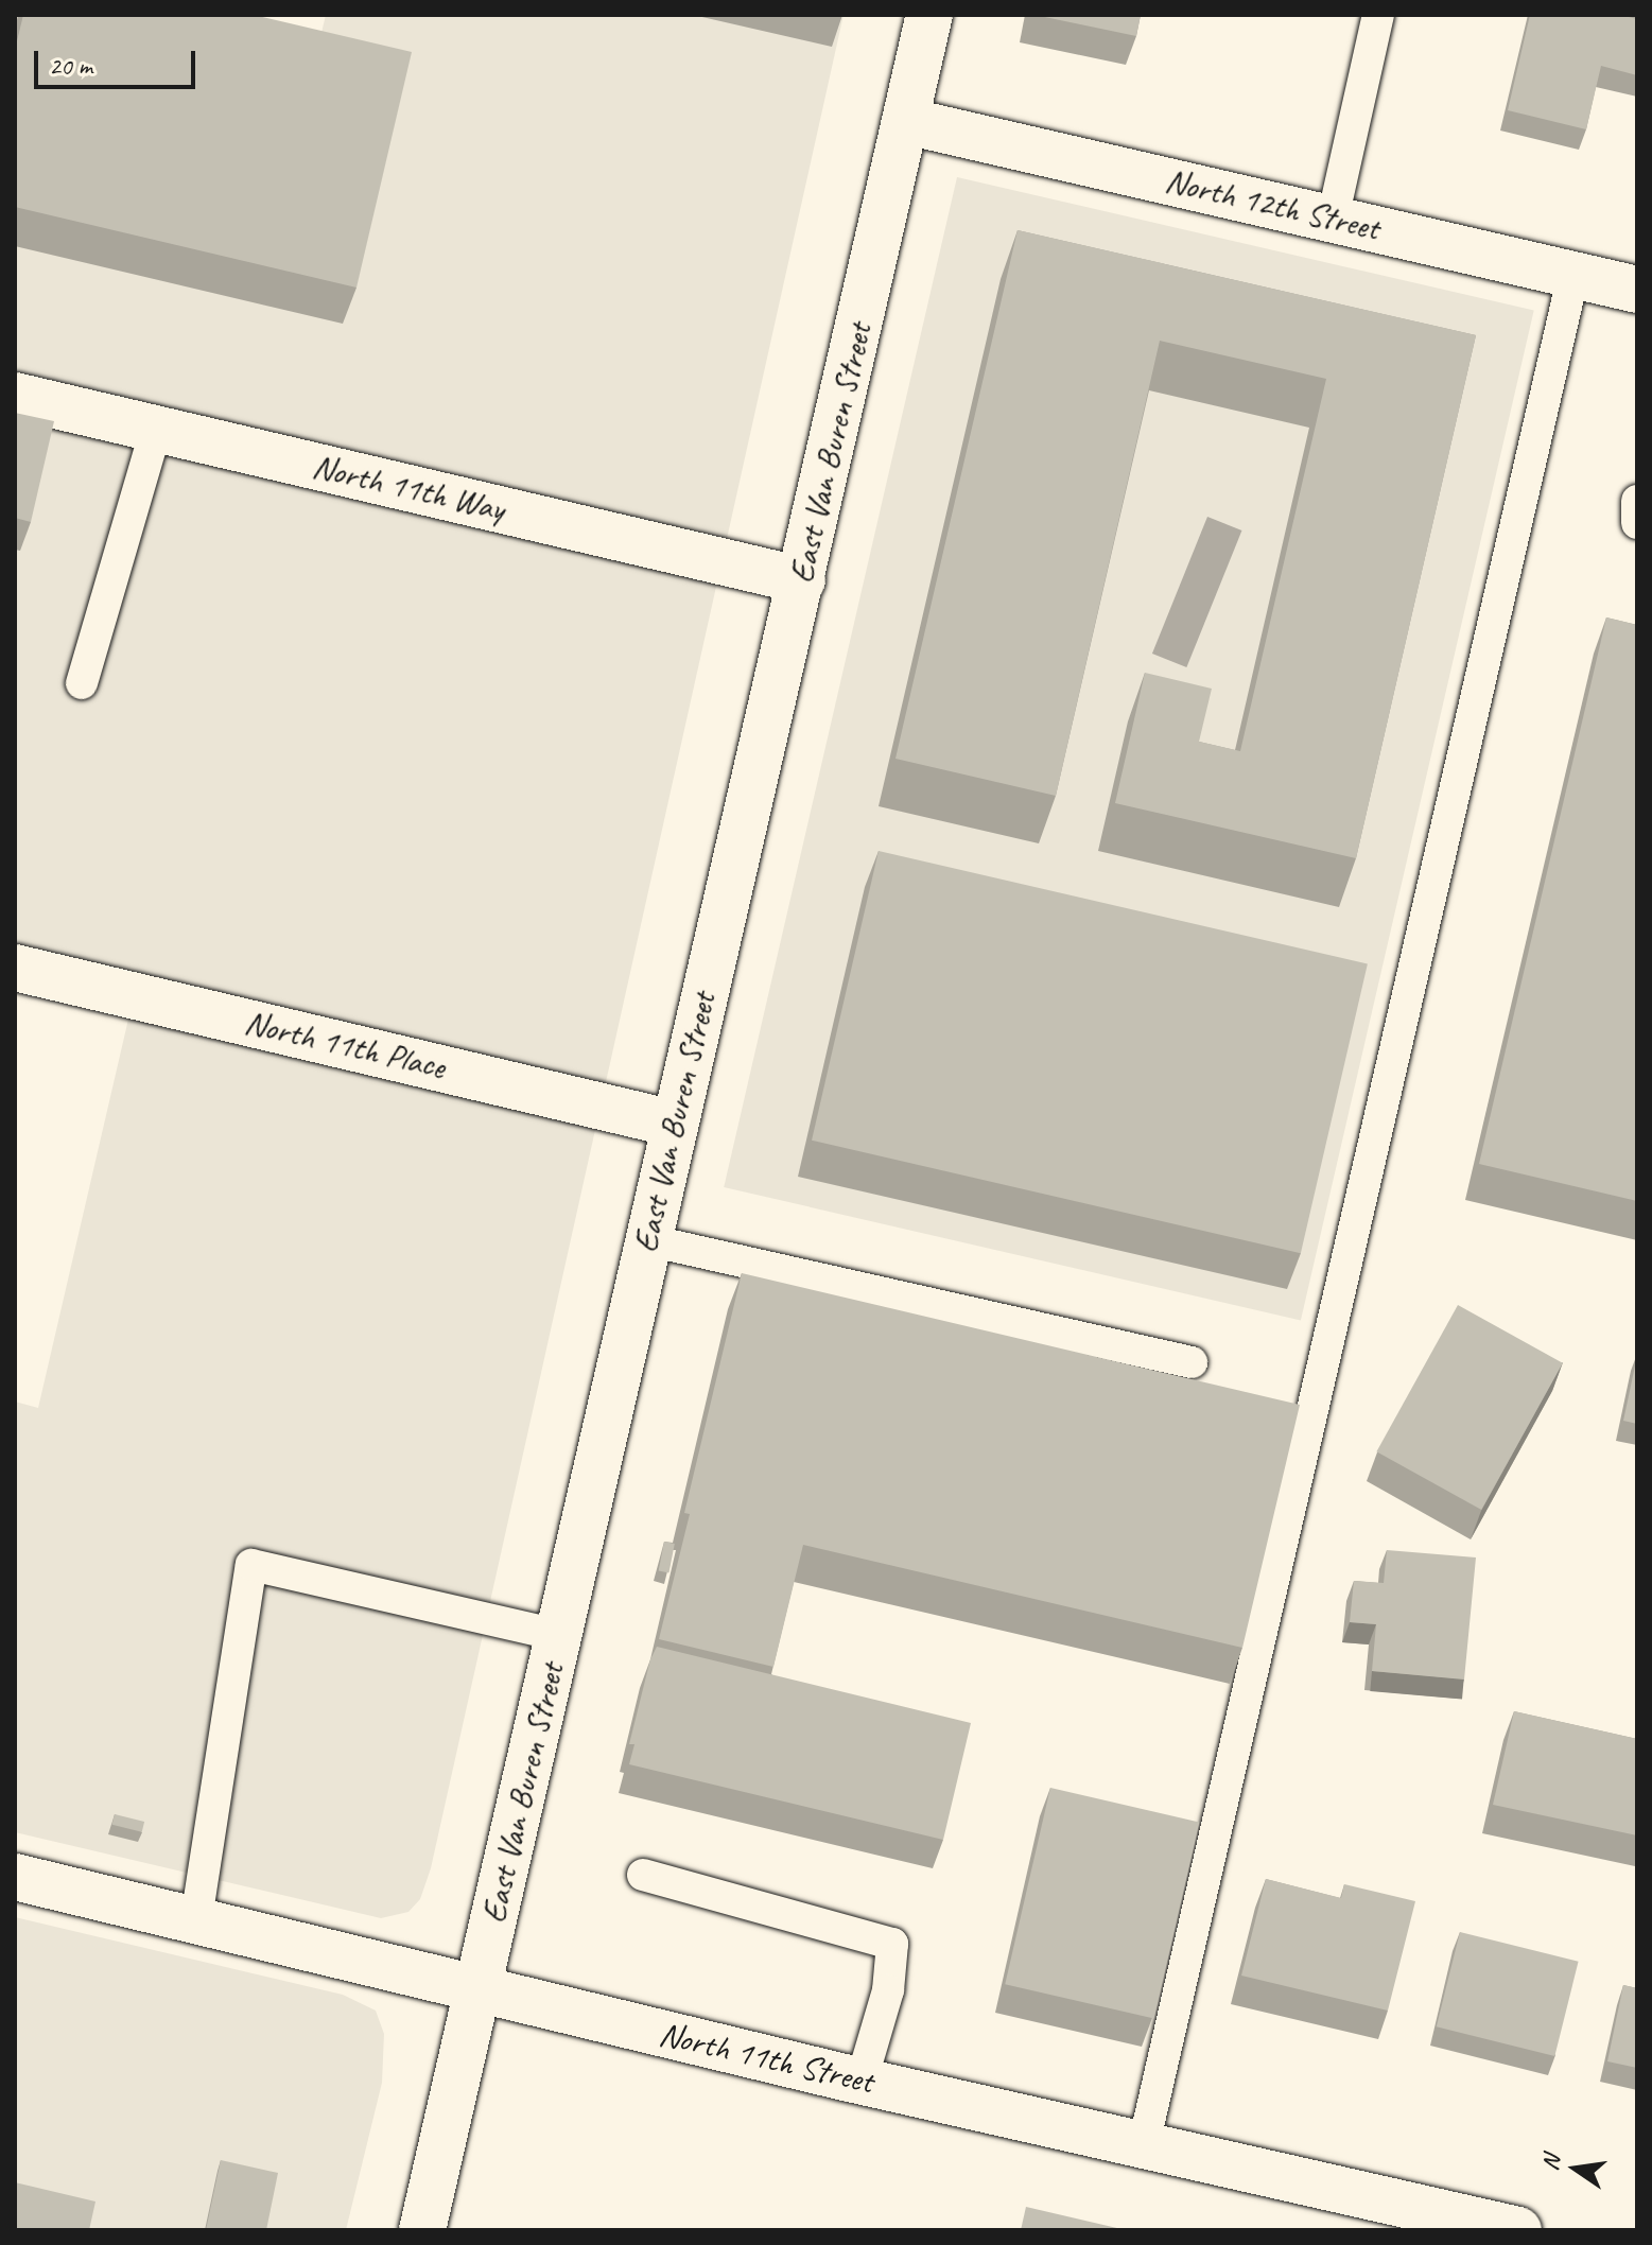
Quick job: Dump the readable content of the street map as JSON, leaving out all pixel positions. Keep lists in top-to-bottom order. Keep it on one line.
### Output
{"streets":{"street":["North 12th Street","East Van Buren Street","North 11th Way","North 11th Place","North 11th Street"]},"crossings":[["North 12th Street","East Van Buren Street"],["East Van Buren Street","North 11th Way"],["East Van Buren Street","North 11th Place"],["East Van Buren Street","North 11th Street"]],"scale_bar":"20 m","north":"left"}
